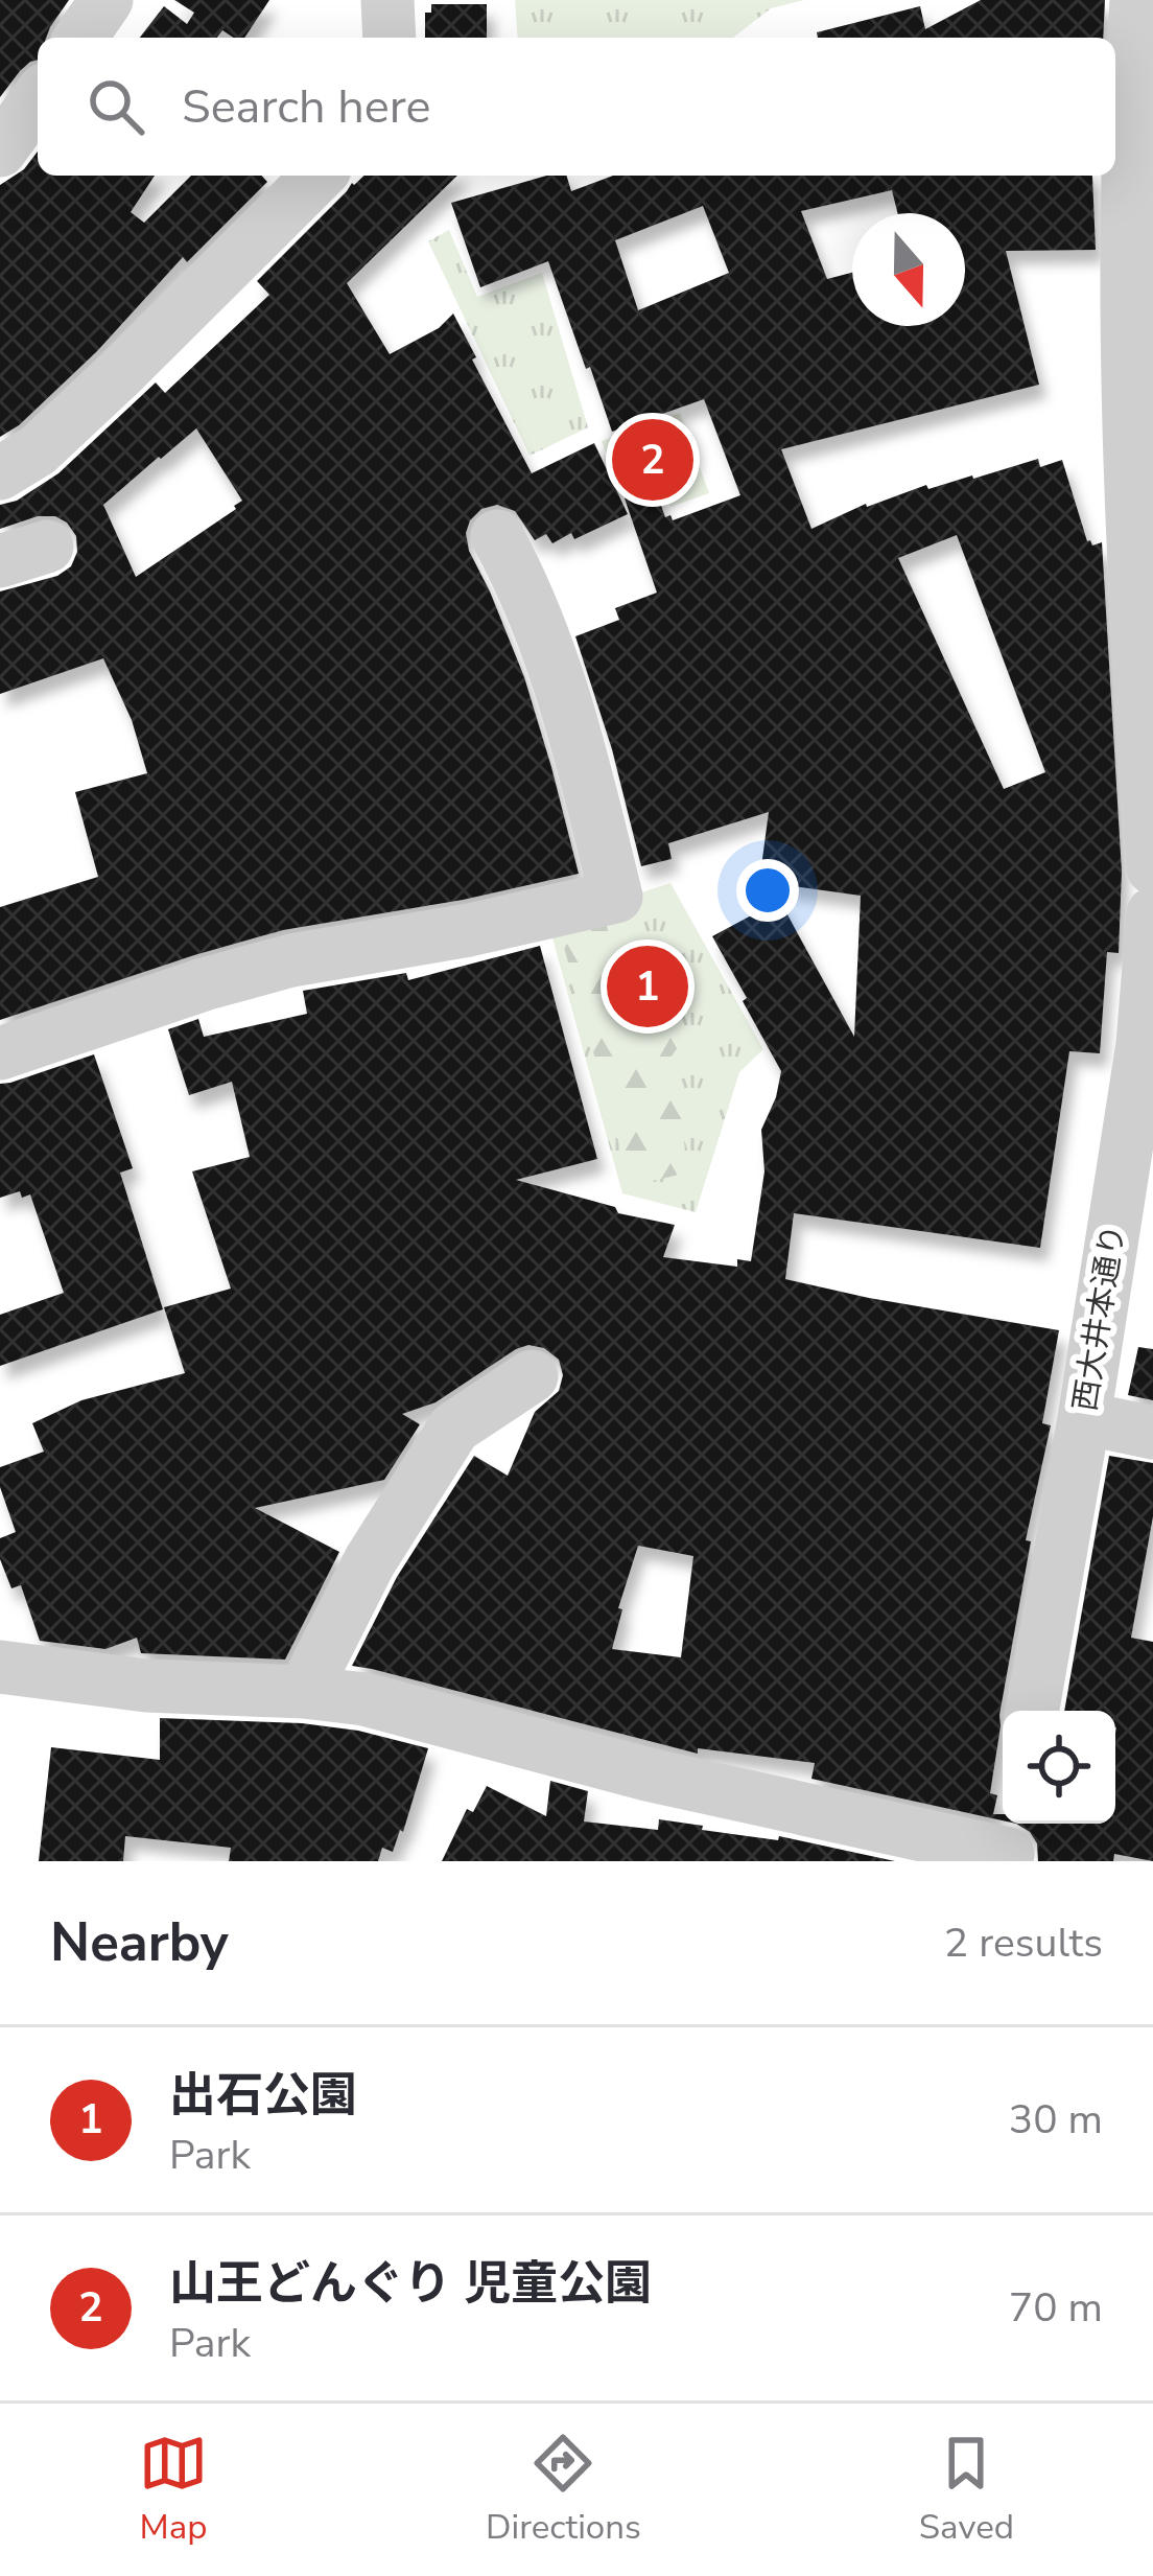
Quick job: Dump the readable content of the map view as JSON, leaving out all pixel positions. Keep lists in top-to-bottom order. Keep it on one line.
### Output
{"streets":{"street":["西大井本通り"]},"north":"bottom","page":{"search":"Search here","pins":["2","1"],"heading":["Nearby","2 results"],"list":[{"mark":"1","name":"出石公園","note":"Park","value":"30 m"},{"mark":"2","name":"山王どんぐり 児童公園","note":"Park","value":"70 m"}],"nav":["Map","Directions","Saved"]}}
